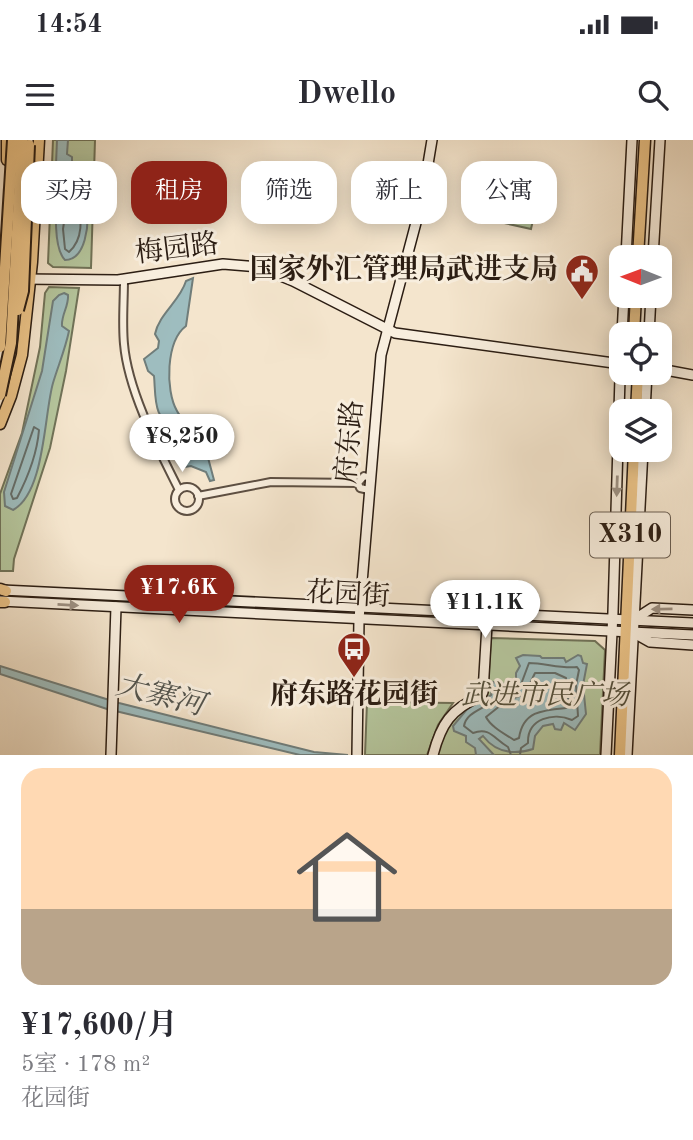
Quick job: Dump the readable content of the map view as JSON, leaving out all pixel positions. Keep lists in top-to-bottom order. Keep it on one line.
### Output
{"streets":{"main road":["X310"],"street":["梅园路","府东路","花园街"]},"crossings":[["梅园路","府东路"],["府东路","花园街"],["X310","花园街"]],"water":["大寨河"],"parks":["武进市民广场"],"places":{"public building":["国家外汇管理局武进支局"],"bus stop":["府东路花园街"]},"north":"left","page":{"status":"14:54","header":"Dwello","chip":["买房","租房","筛选","新上","公寓"],"price":["¥8,250","¥17.6K","¥11.1K"],"list":[{"name":"¥17,600/月","note":"5室 · 178 m² · 花园街"}]}}
